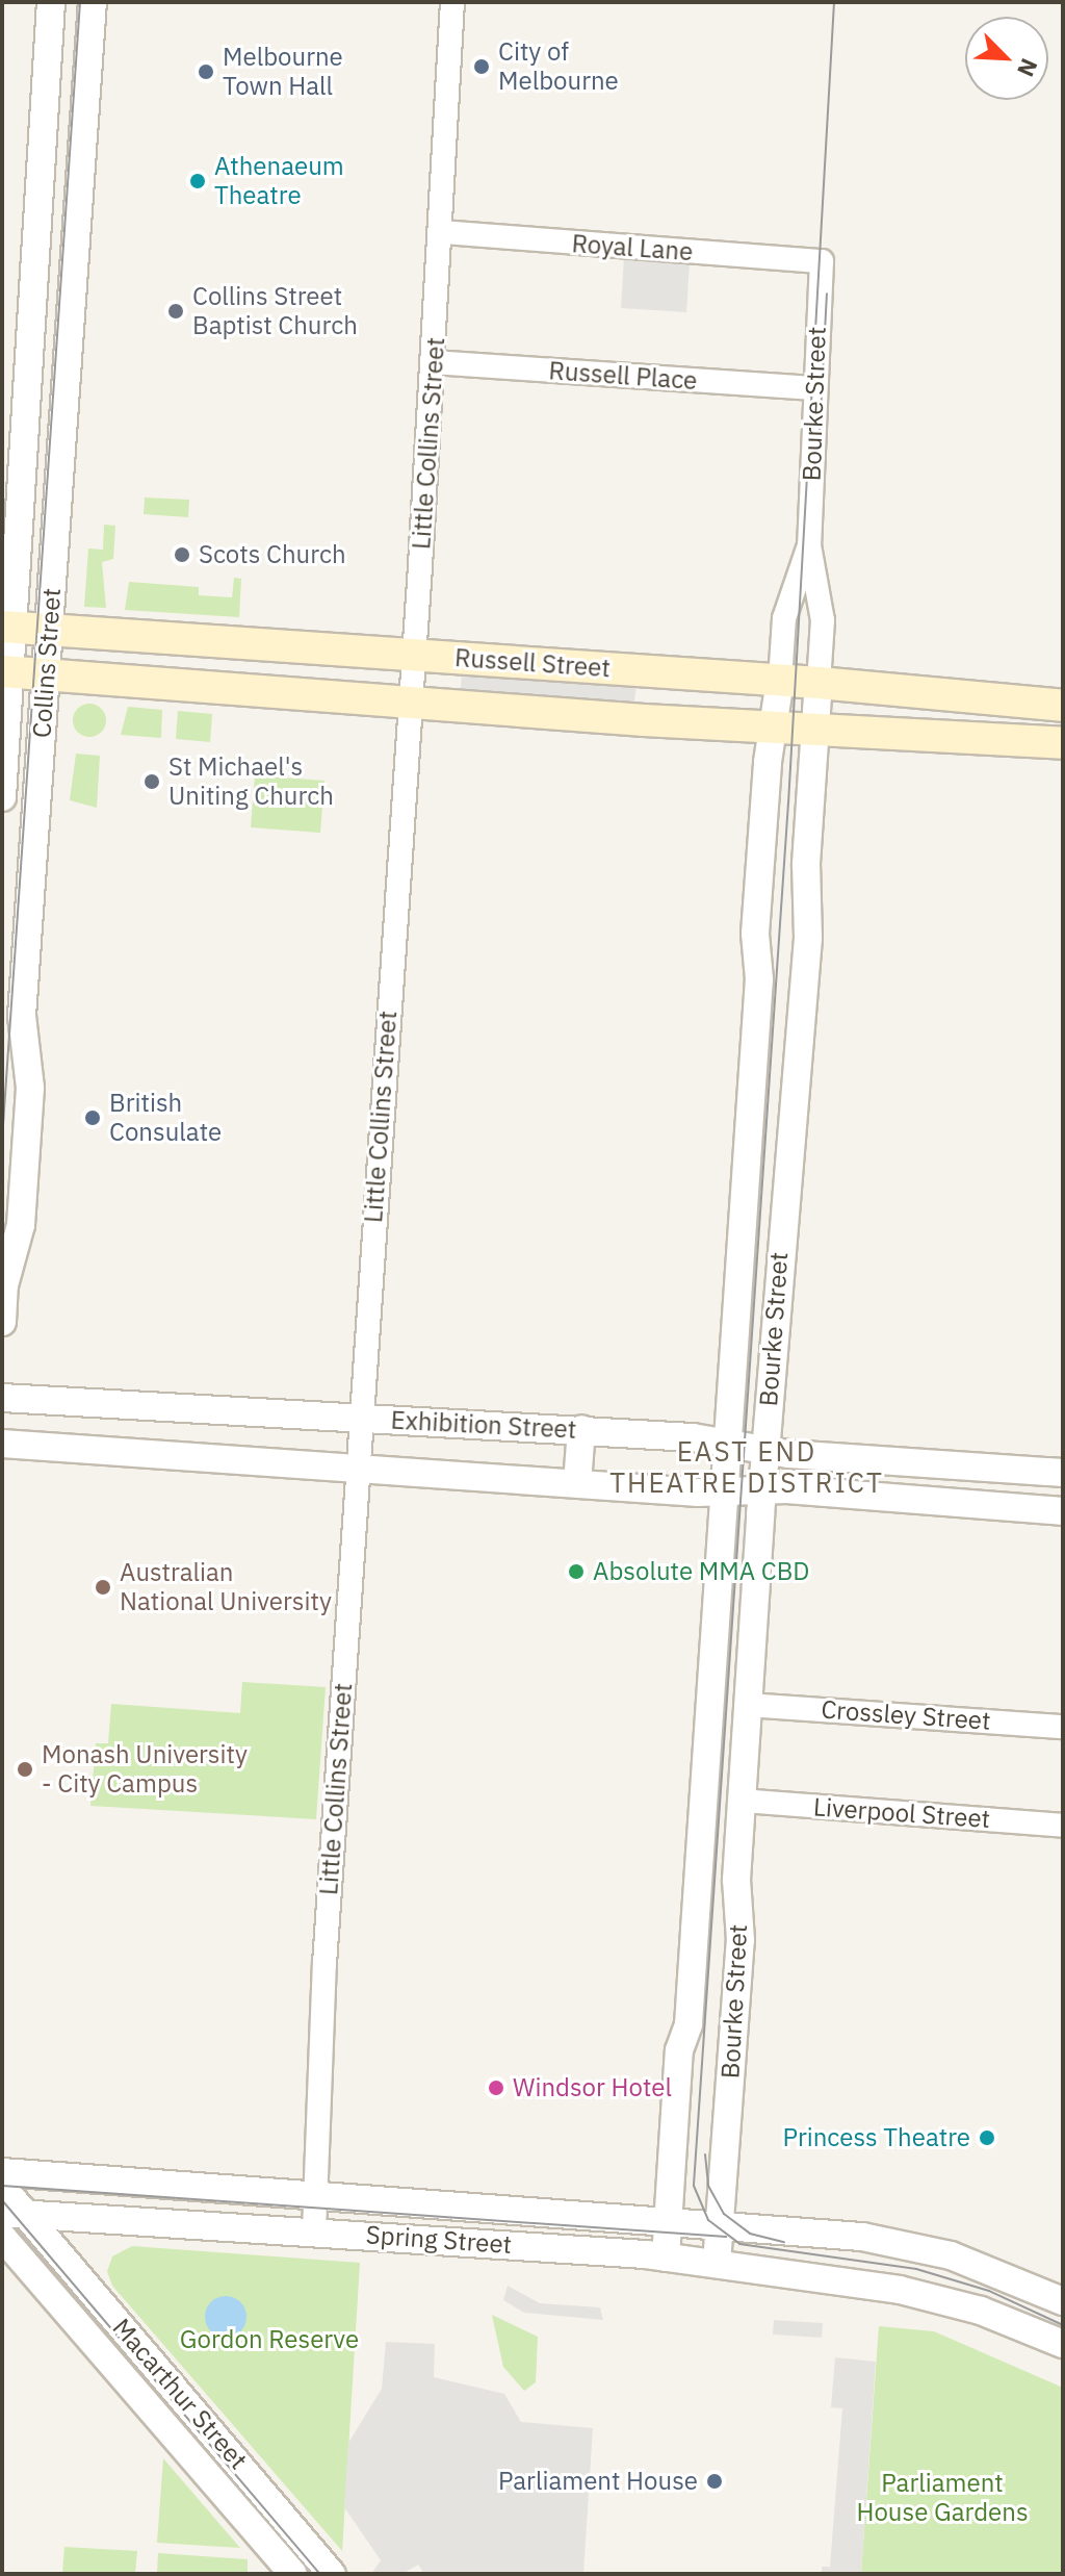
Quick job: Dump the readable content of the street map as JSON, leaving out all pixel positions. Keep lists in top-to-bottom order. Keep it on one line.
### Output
{"streets":{"main road":["Russell Street"],"street":["Royal Lane","Russell Place","Bourke Street","Little Collins Street","Collins Street","Exhibition Street","Crossley Street","Liverpool Street","Spring Street","Macarthur Street"]},"crossings":[["Royal Lane","Bourke Street"],["Royal Lane","Little Collins Street"],["Russell Place","Bourke Street"],["Russell Place","Little Collins Street"],["Bourke Street","Russell Street"],["Bourke Street","Exhibition Street"],["Bourke Street","Crossley Street"],["Bourke Street","Liverpool Street"],["Bourke Street","Spring Street"],["Little Collins Street","Russell Street"],["Little Collins Street","Exhibition Street"],["Little Collins Street","Spring Street"],["Collins Street","Russell Street"],["Spring Street","Macarthur Street"]],"districts":["EAST END THEATRE DISTRICT"],"parks":["Gordon Reserve","Parliament House Gardens"],"places":["City of Melbourne","Melbourne Town Hall","Athenaeum Theatre","Collins Street Baptist Church","Scots Church","St Michael's Uniting Church","British Consulate","Absolute MMA CBD","Australian National University","Monash University - City Campus","Windsor Hotel","Princess Theatre","Parliament House"],"north":"bottom right"}
